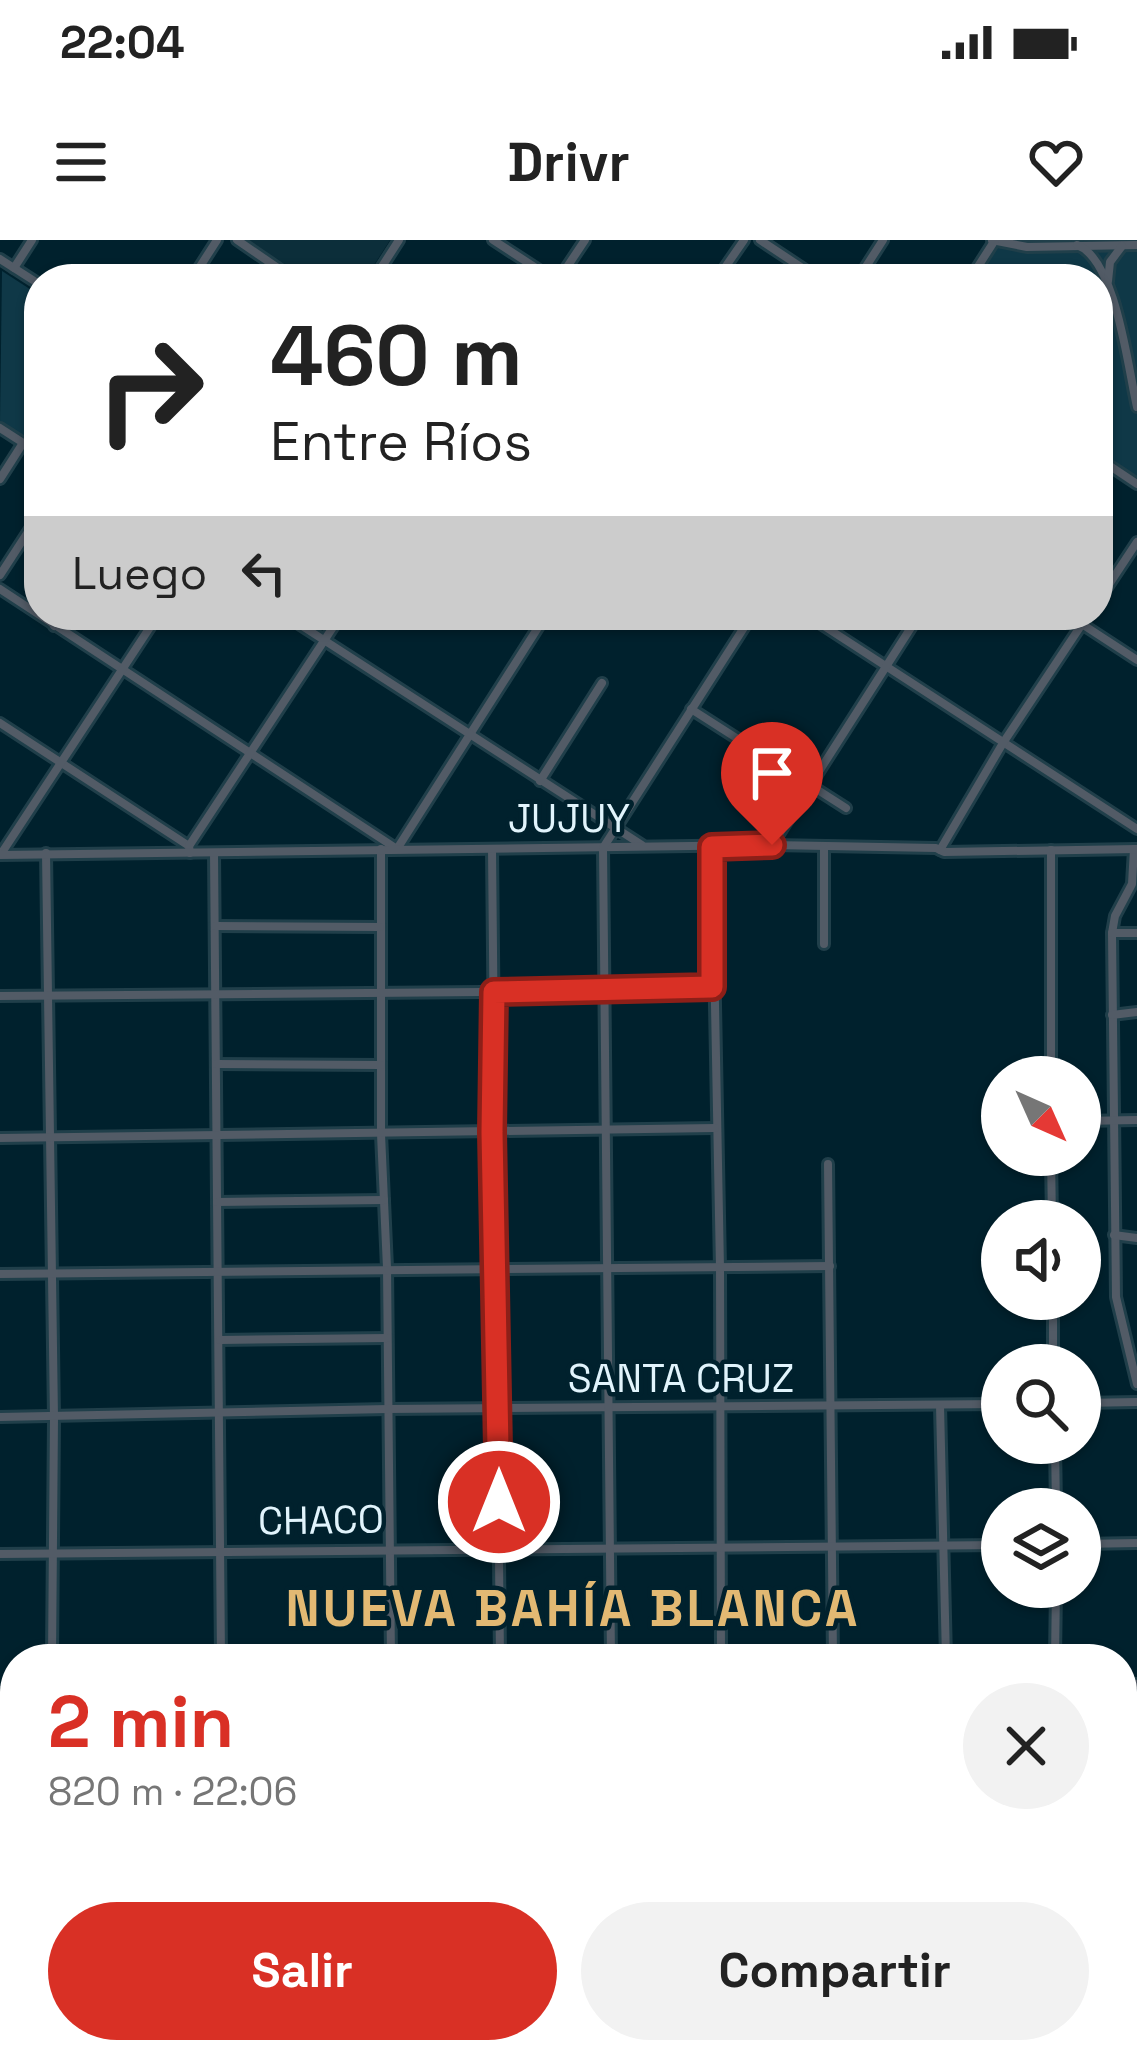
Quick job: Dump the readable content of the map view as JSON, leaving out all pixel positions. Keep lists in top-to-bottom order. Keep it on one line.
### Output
{"streets":{"street":["JUJUY","SANTA CRUZ","CHACO"]},"districts":["NUEVA BAHÍA BLANCA"],"north":"bottom right","page":{"status":"22:04","header":"Drivr","turn":["460 m","Entre Ríos"],"then":"Luego","heading":["2 min","820 m · 22:06"],"buttons":["Salir","Compartir"]}}
